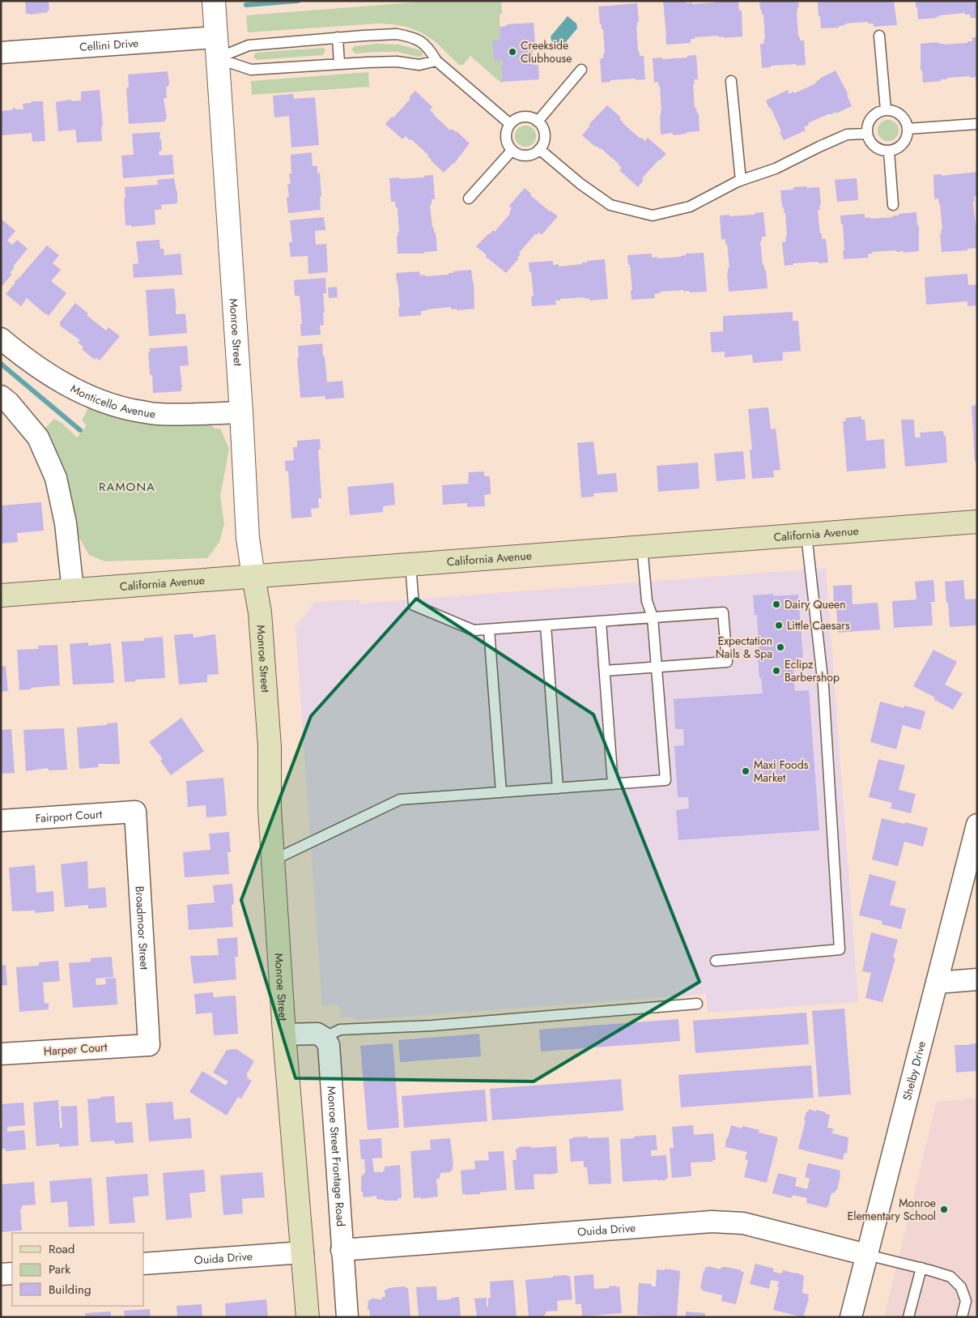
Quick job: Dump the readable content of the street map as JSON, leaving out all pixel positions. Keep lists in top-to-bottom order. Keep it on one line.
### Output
{"streets":{"main road":["Monroe Street","California Avenue"],"street":["Cellini Drive","Monticello Avenue","Fairport Court","Broadmoor Street","Harper Court","Shelby Drive","Monroe Street Frontage Road","Ouida Drive"]},"crossings":[["Cellini Drive","Monroe Street"],["Monroe Street","Monticello Avenue"],["Monroe Street","California Avenue"],["Monroe Street","Ouida Drive"],["Fairport Court","Broadmoor Street"],["Broadmoor Street","Harper Court"],["Shelby Drive","Ouida Drive"],["Monroe Street Frontage Road","Ouida Drive"]],"districts":["RAMONA"],"places":["Creekside Clubhouse","Dairy Queen","Little Caesars","Expectation Nails & Spa","Eclipz Barbershop","Maxi Foods Market","Monroe Elementary School"],"legend":["Road","Park","Building"]}
